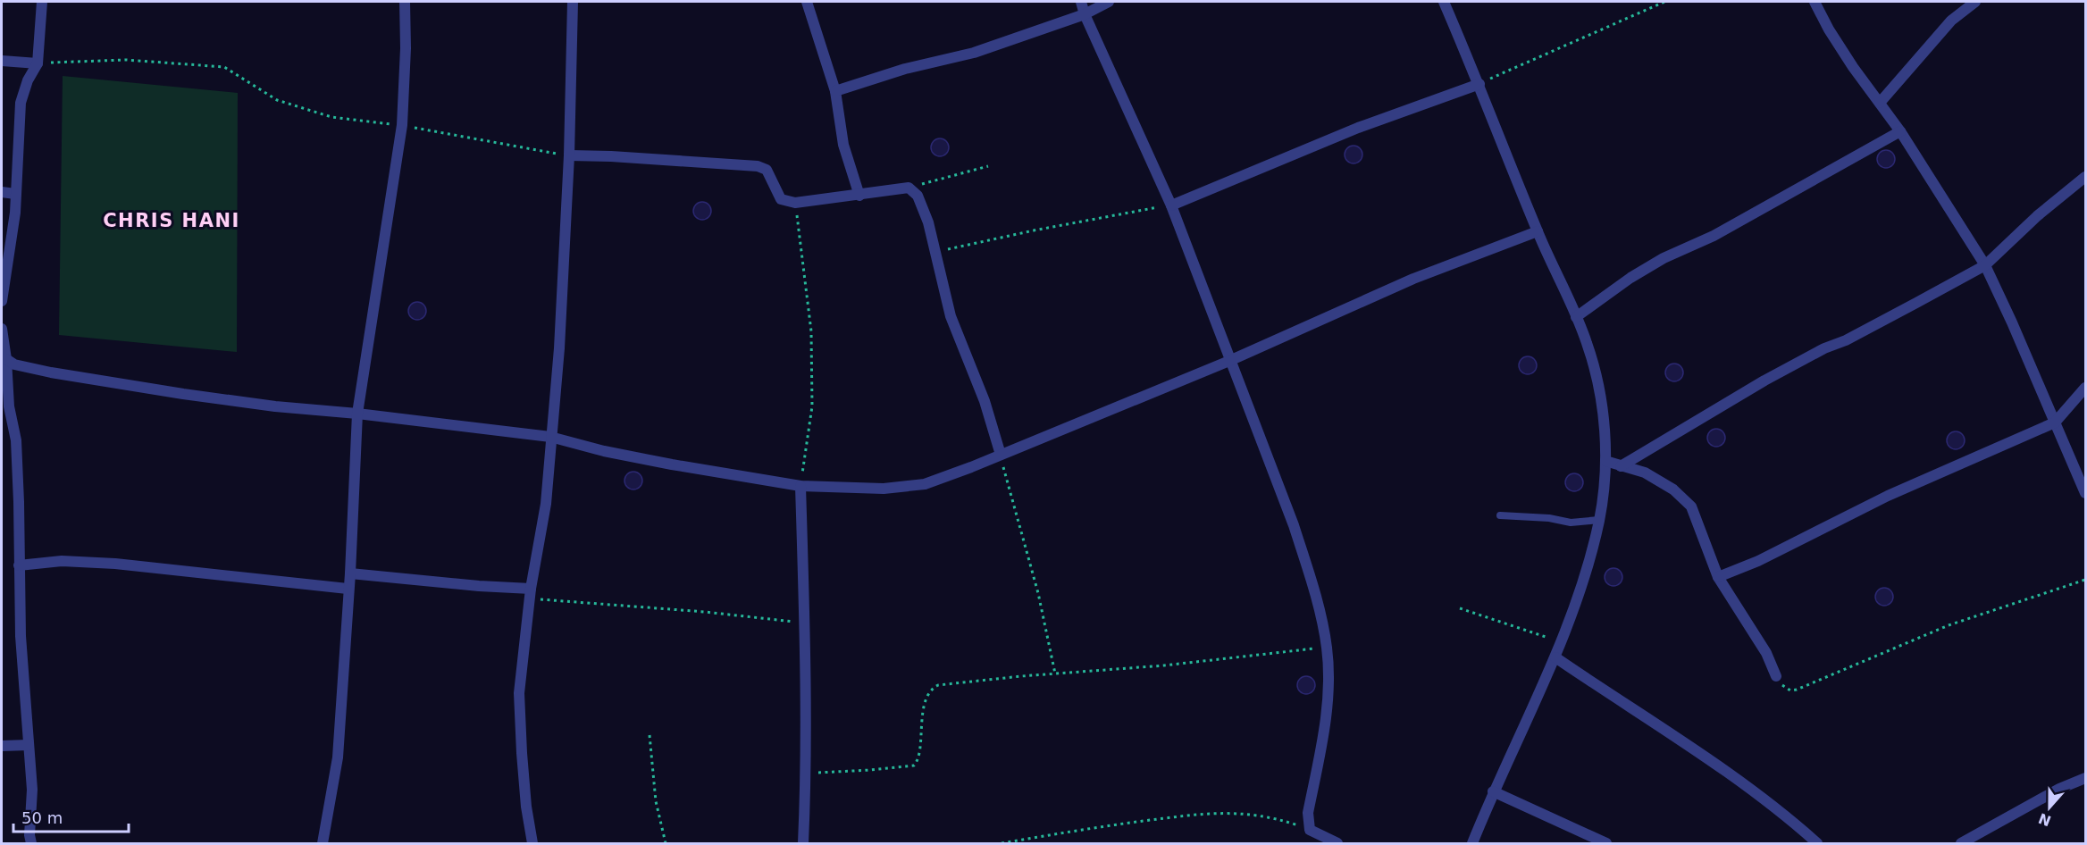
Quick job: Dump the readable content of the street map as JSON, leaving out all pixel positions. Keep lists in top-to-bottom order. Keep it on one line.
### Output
{"districts":["CHRIS HANI"],"scale_bar":"50 m","north":"bottom"}
